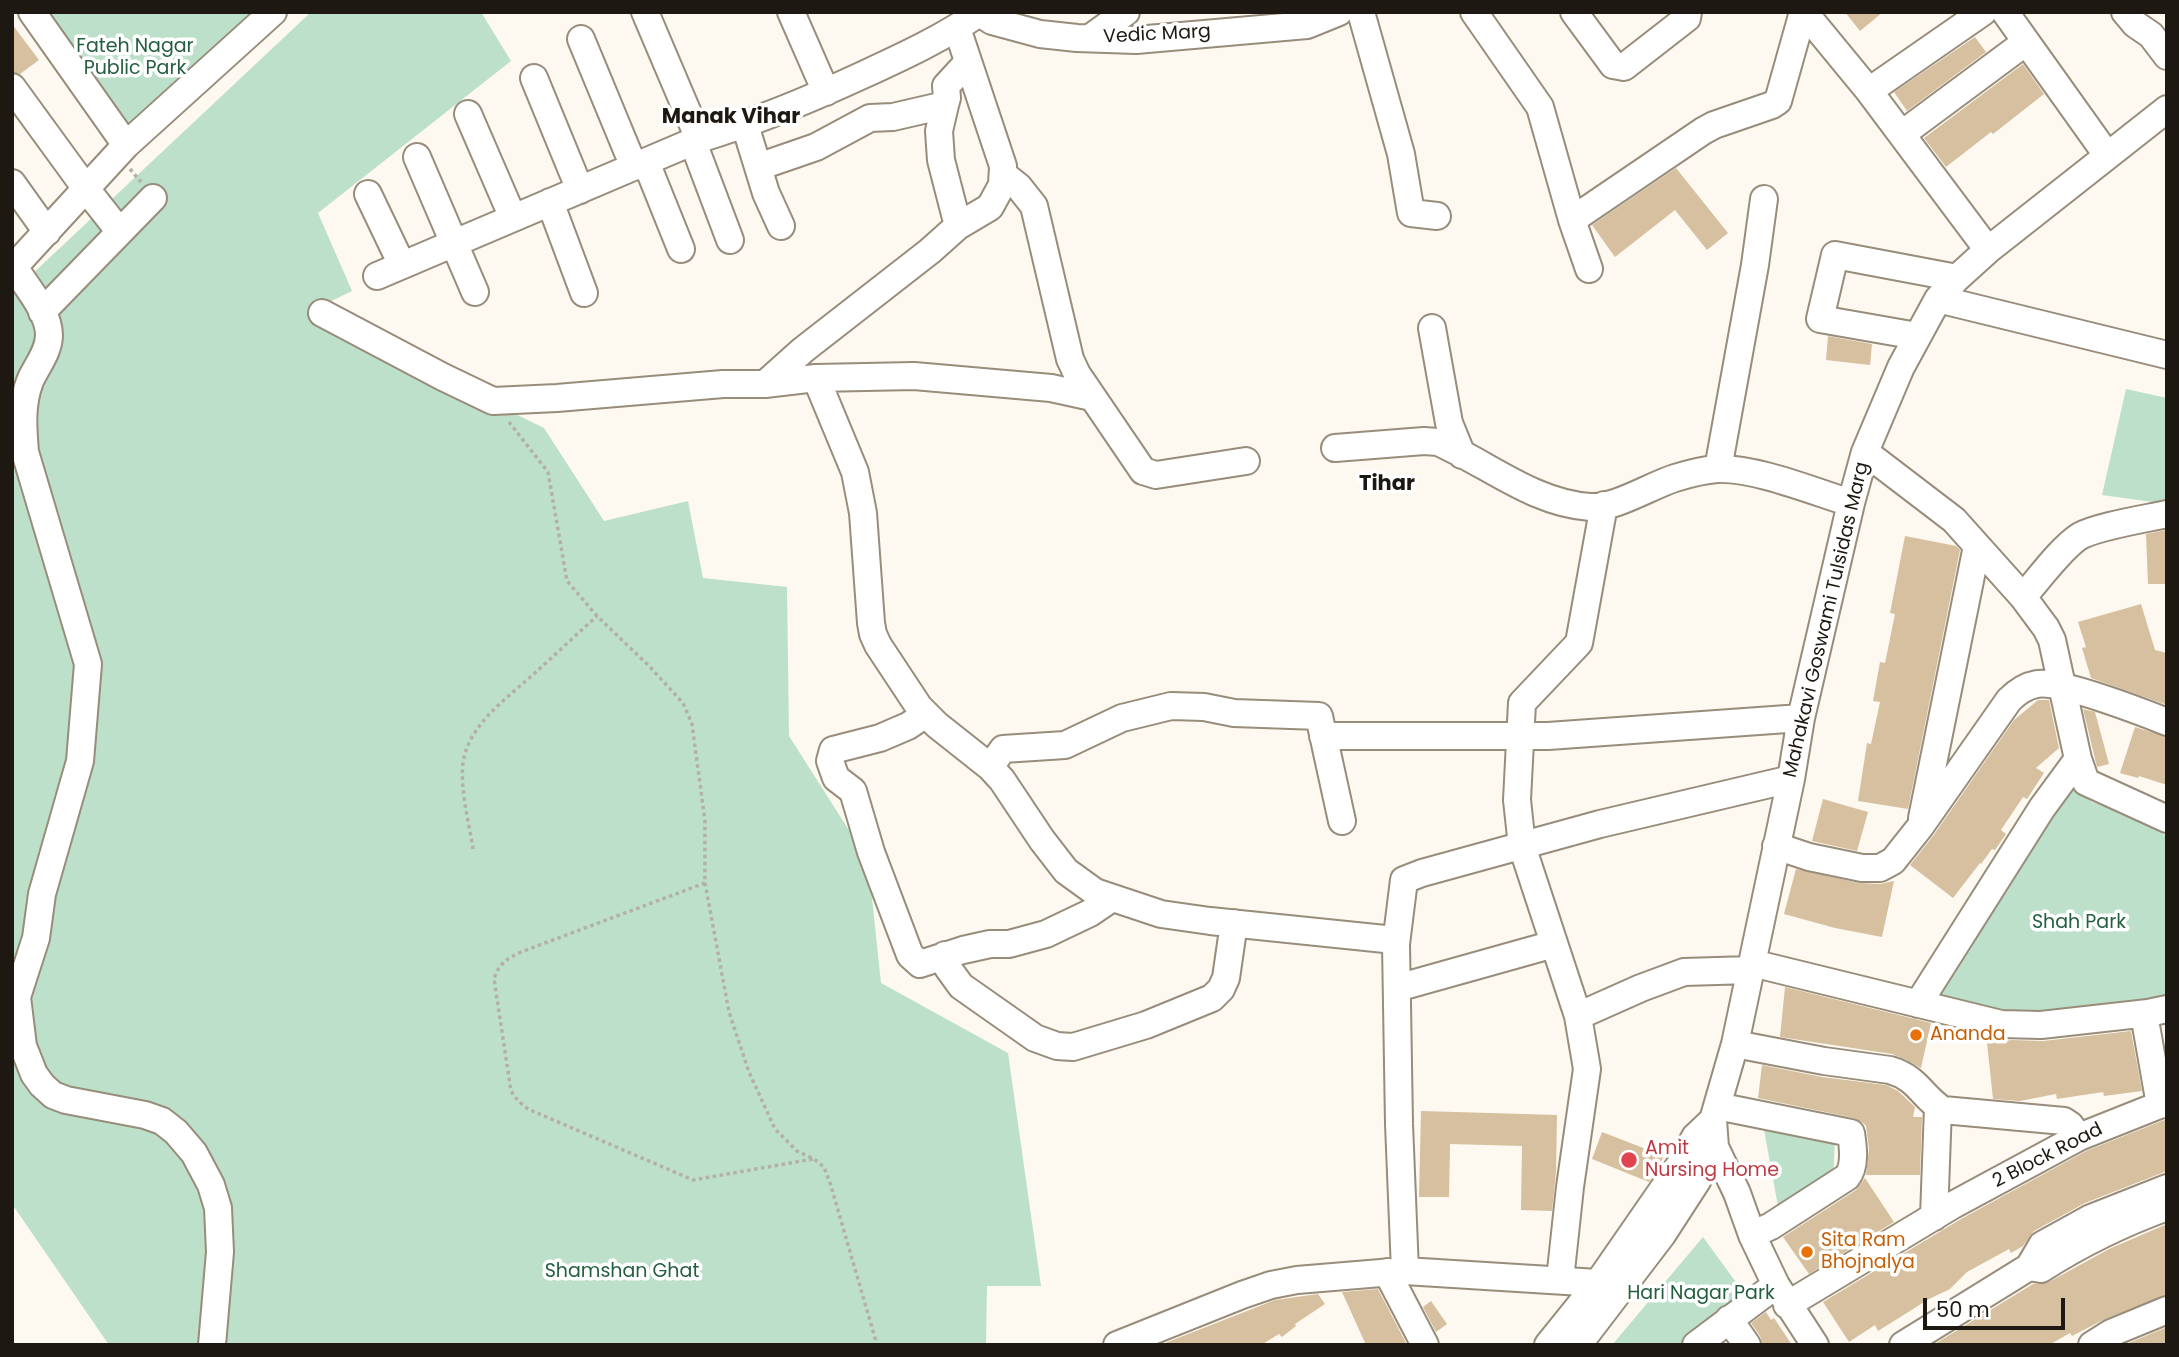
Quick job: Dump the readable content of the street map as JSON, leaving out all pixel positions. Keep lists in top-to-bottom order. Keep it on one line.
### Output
{"streets":{"street":["Vedic Marg","Mahakavi Goswami Tulsidas Marg","2 Block Road"]},"districts":["Manak Vihar","Tihar"],"parks":["Fateh Nagar Public Park","Shah Park","Shamshan Ghat","Hari Nagar Park"],"places":["Ananda","Amit Nursing Home","Sita Ram Bhojnalya"],"scale_bar":"50 m"}
